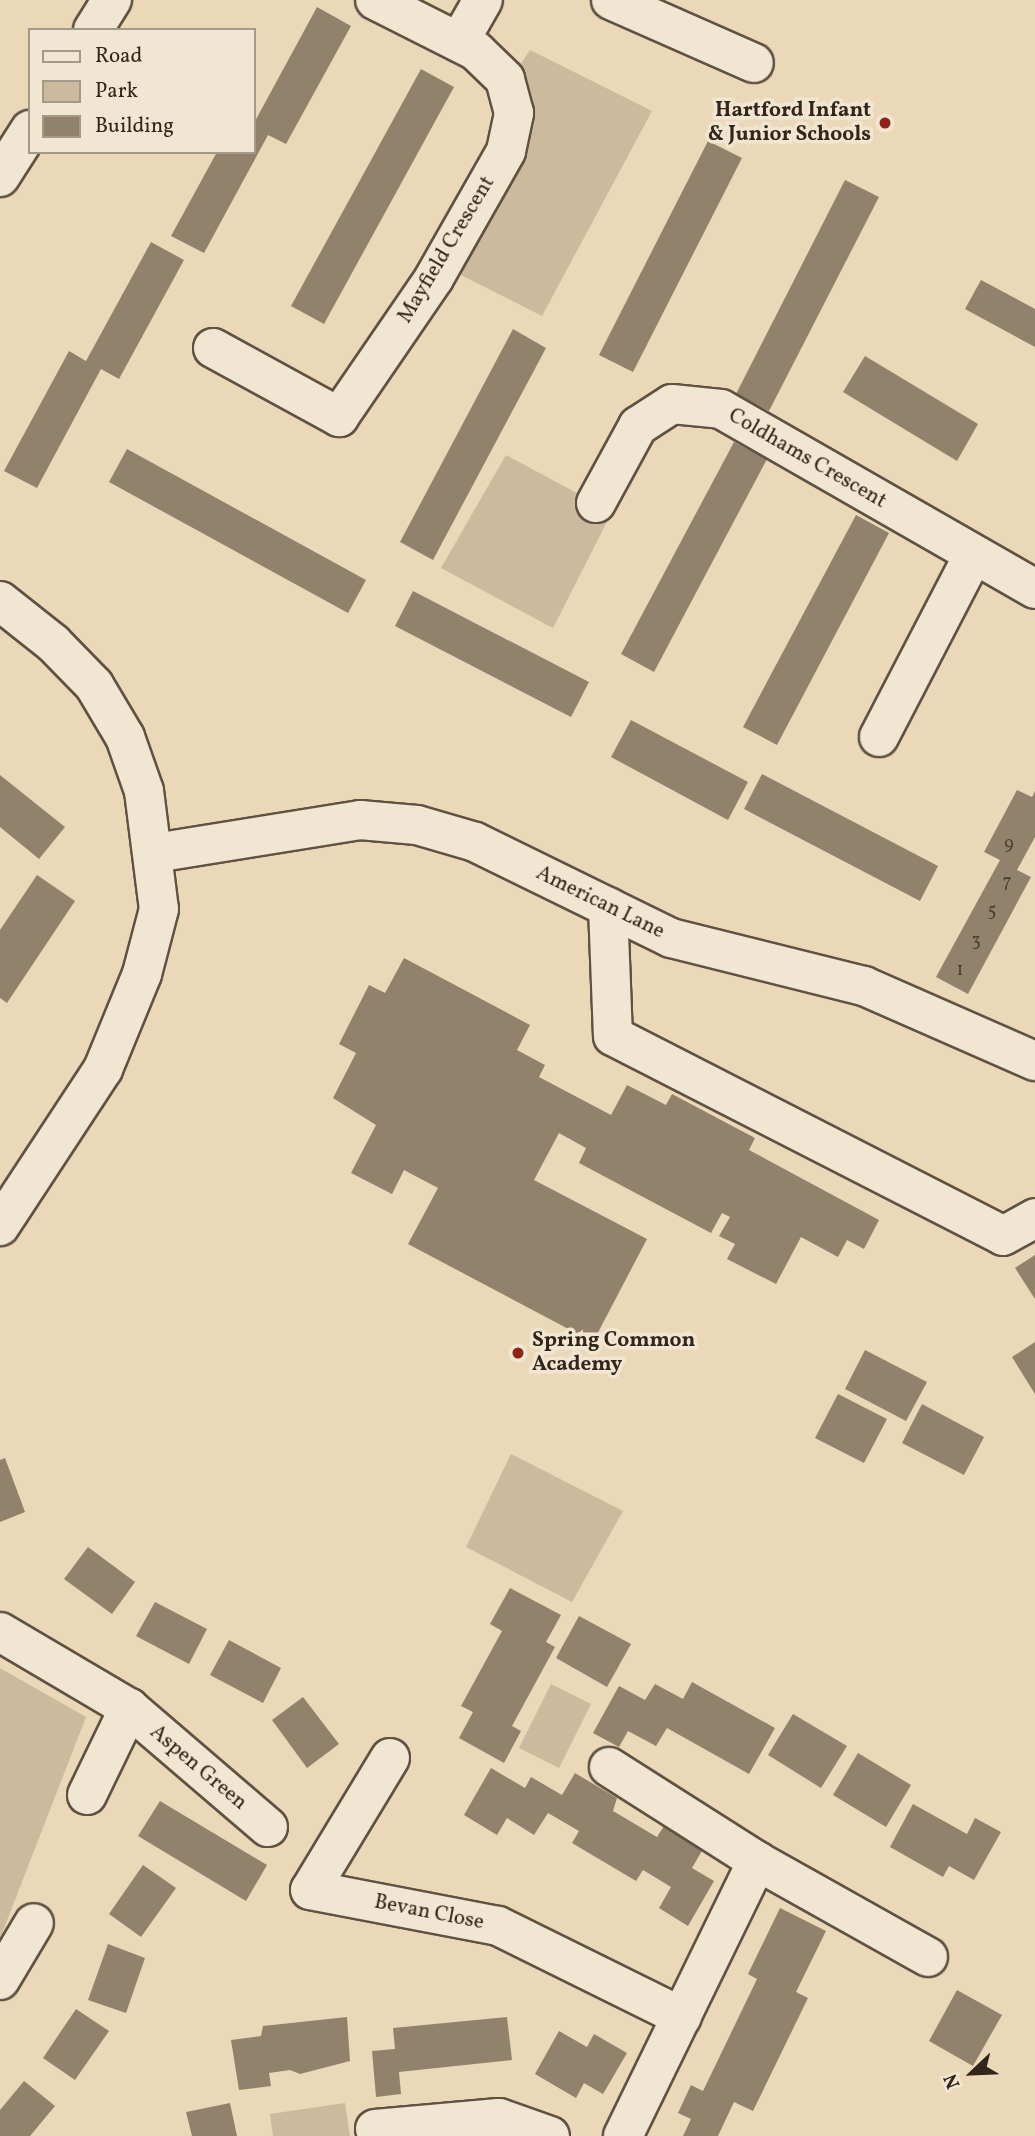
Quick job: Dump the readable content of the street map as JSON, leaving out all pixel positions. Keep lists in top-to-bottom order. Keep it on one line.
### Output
{"streets":{"street":["Mayfield Crescent","Coldhams Crescent","American Lane","Aspen Green","Bevan Close"]},"places":["Hartford Infant & Junior Schools","Spring Common Academy"],"house_numbers":["9","7","5","3","1"],"legend":["Road","Park","Building"],"north":"bottom left"}
